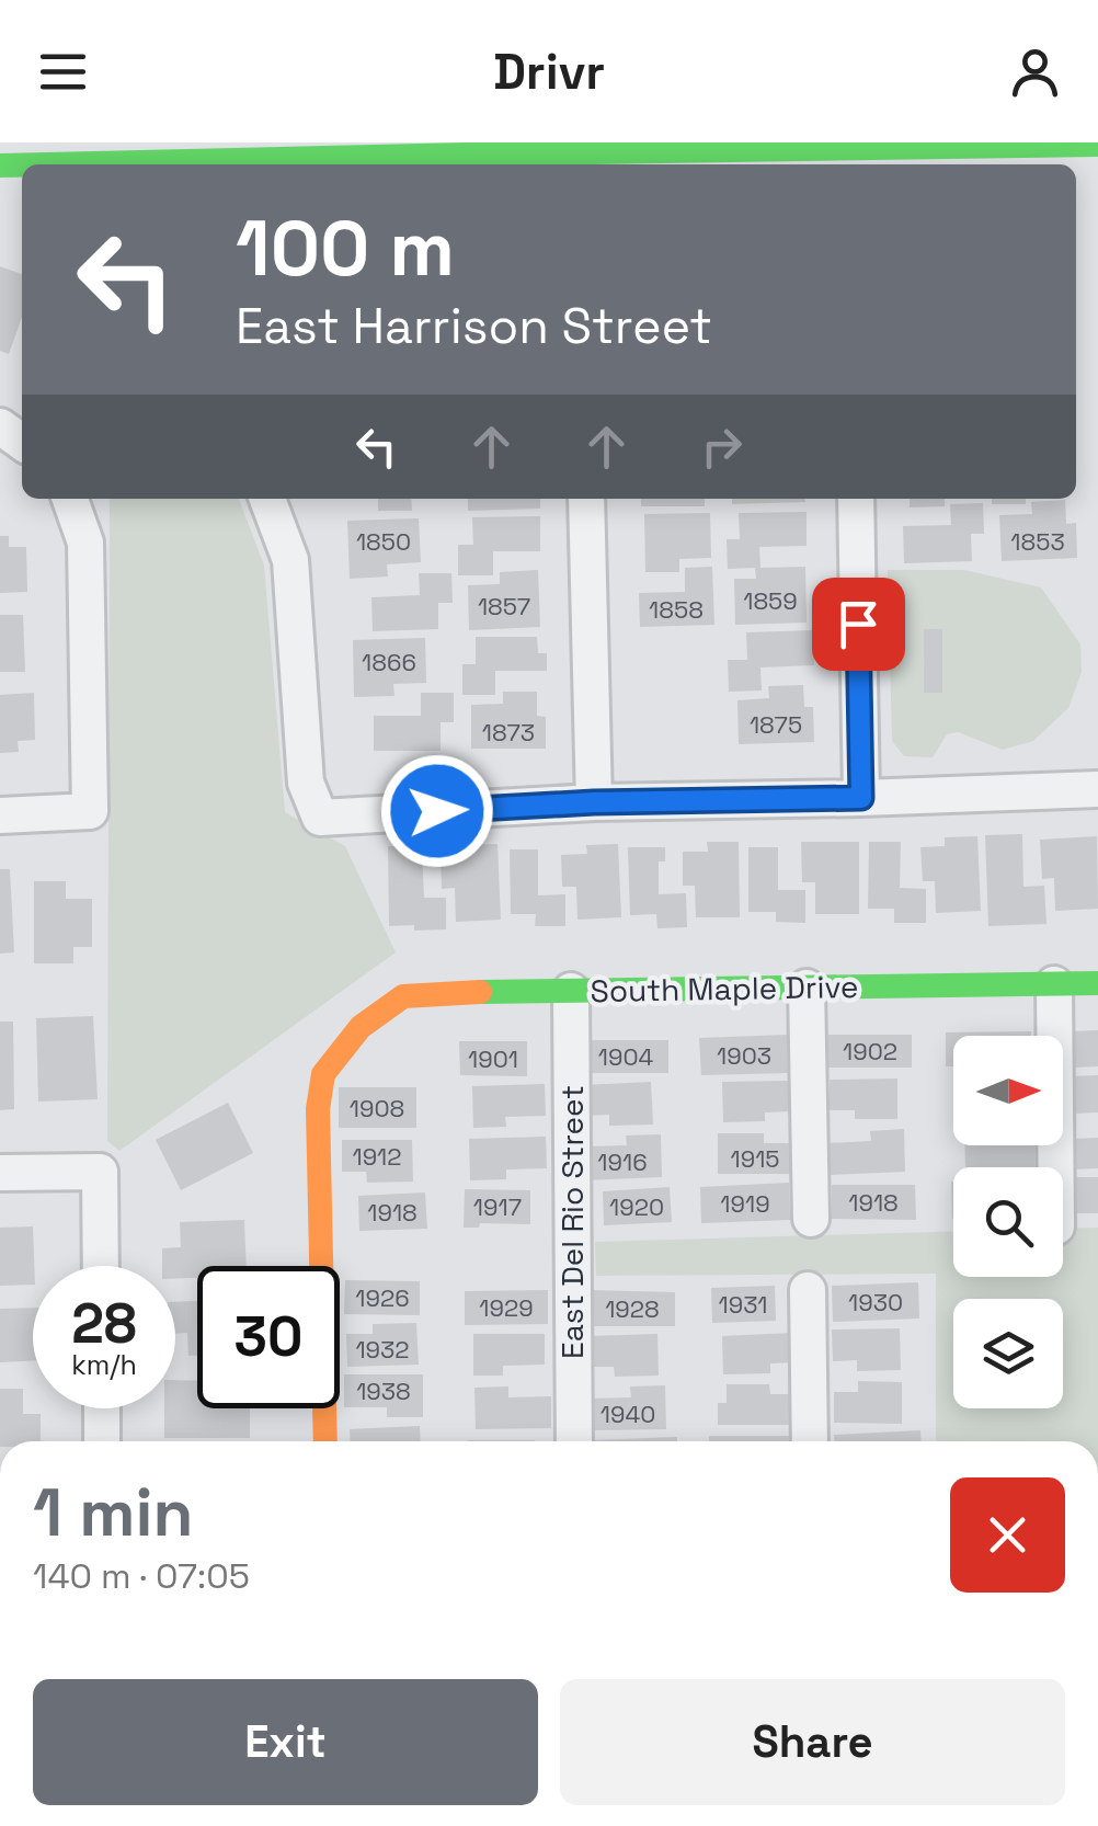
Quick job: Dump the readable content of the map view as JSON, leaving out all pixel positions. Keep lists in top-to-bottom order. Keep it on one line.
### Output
{"streets":{"street":["South Maple Drive","East Del Rio Street"]},"crossings":[["South Maple Drive","East Del Rio Street"]],"house_numbers":["1850","1853","1859","1857","1858","1866","1875","1873","1902","1903","1904","1901","1908","1912","1915","1916","1918","1919","1917","1920","1918","1926","1930","1931","1929","1928","1932","1938","1940"],"north":"right","page":{"header":"Drivr","turn":["100 m","East Harrison Street"],"speed":"28 km/h","limit":"30","heading":["1 min","140 m · 07:05"],"buttons":["Exit","Share"]}}
